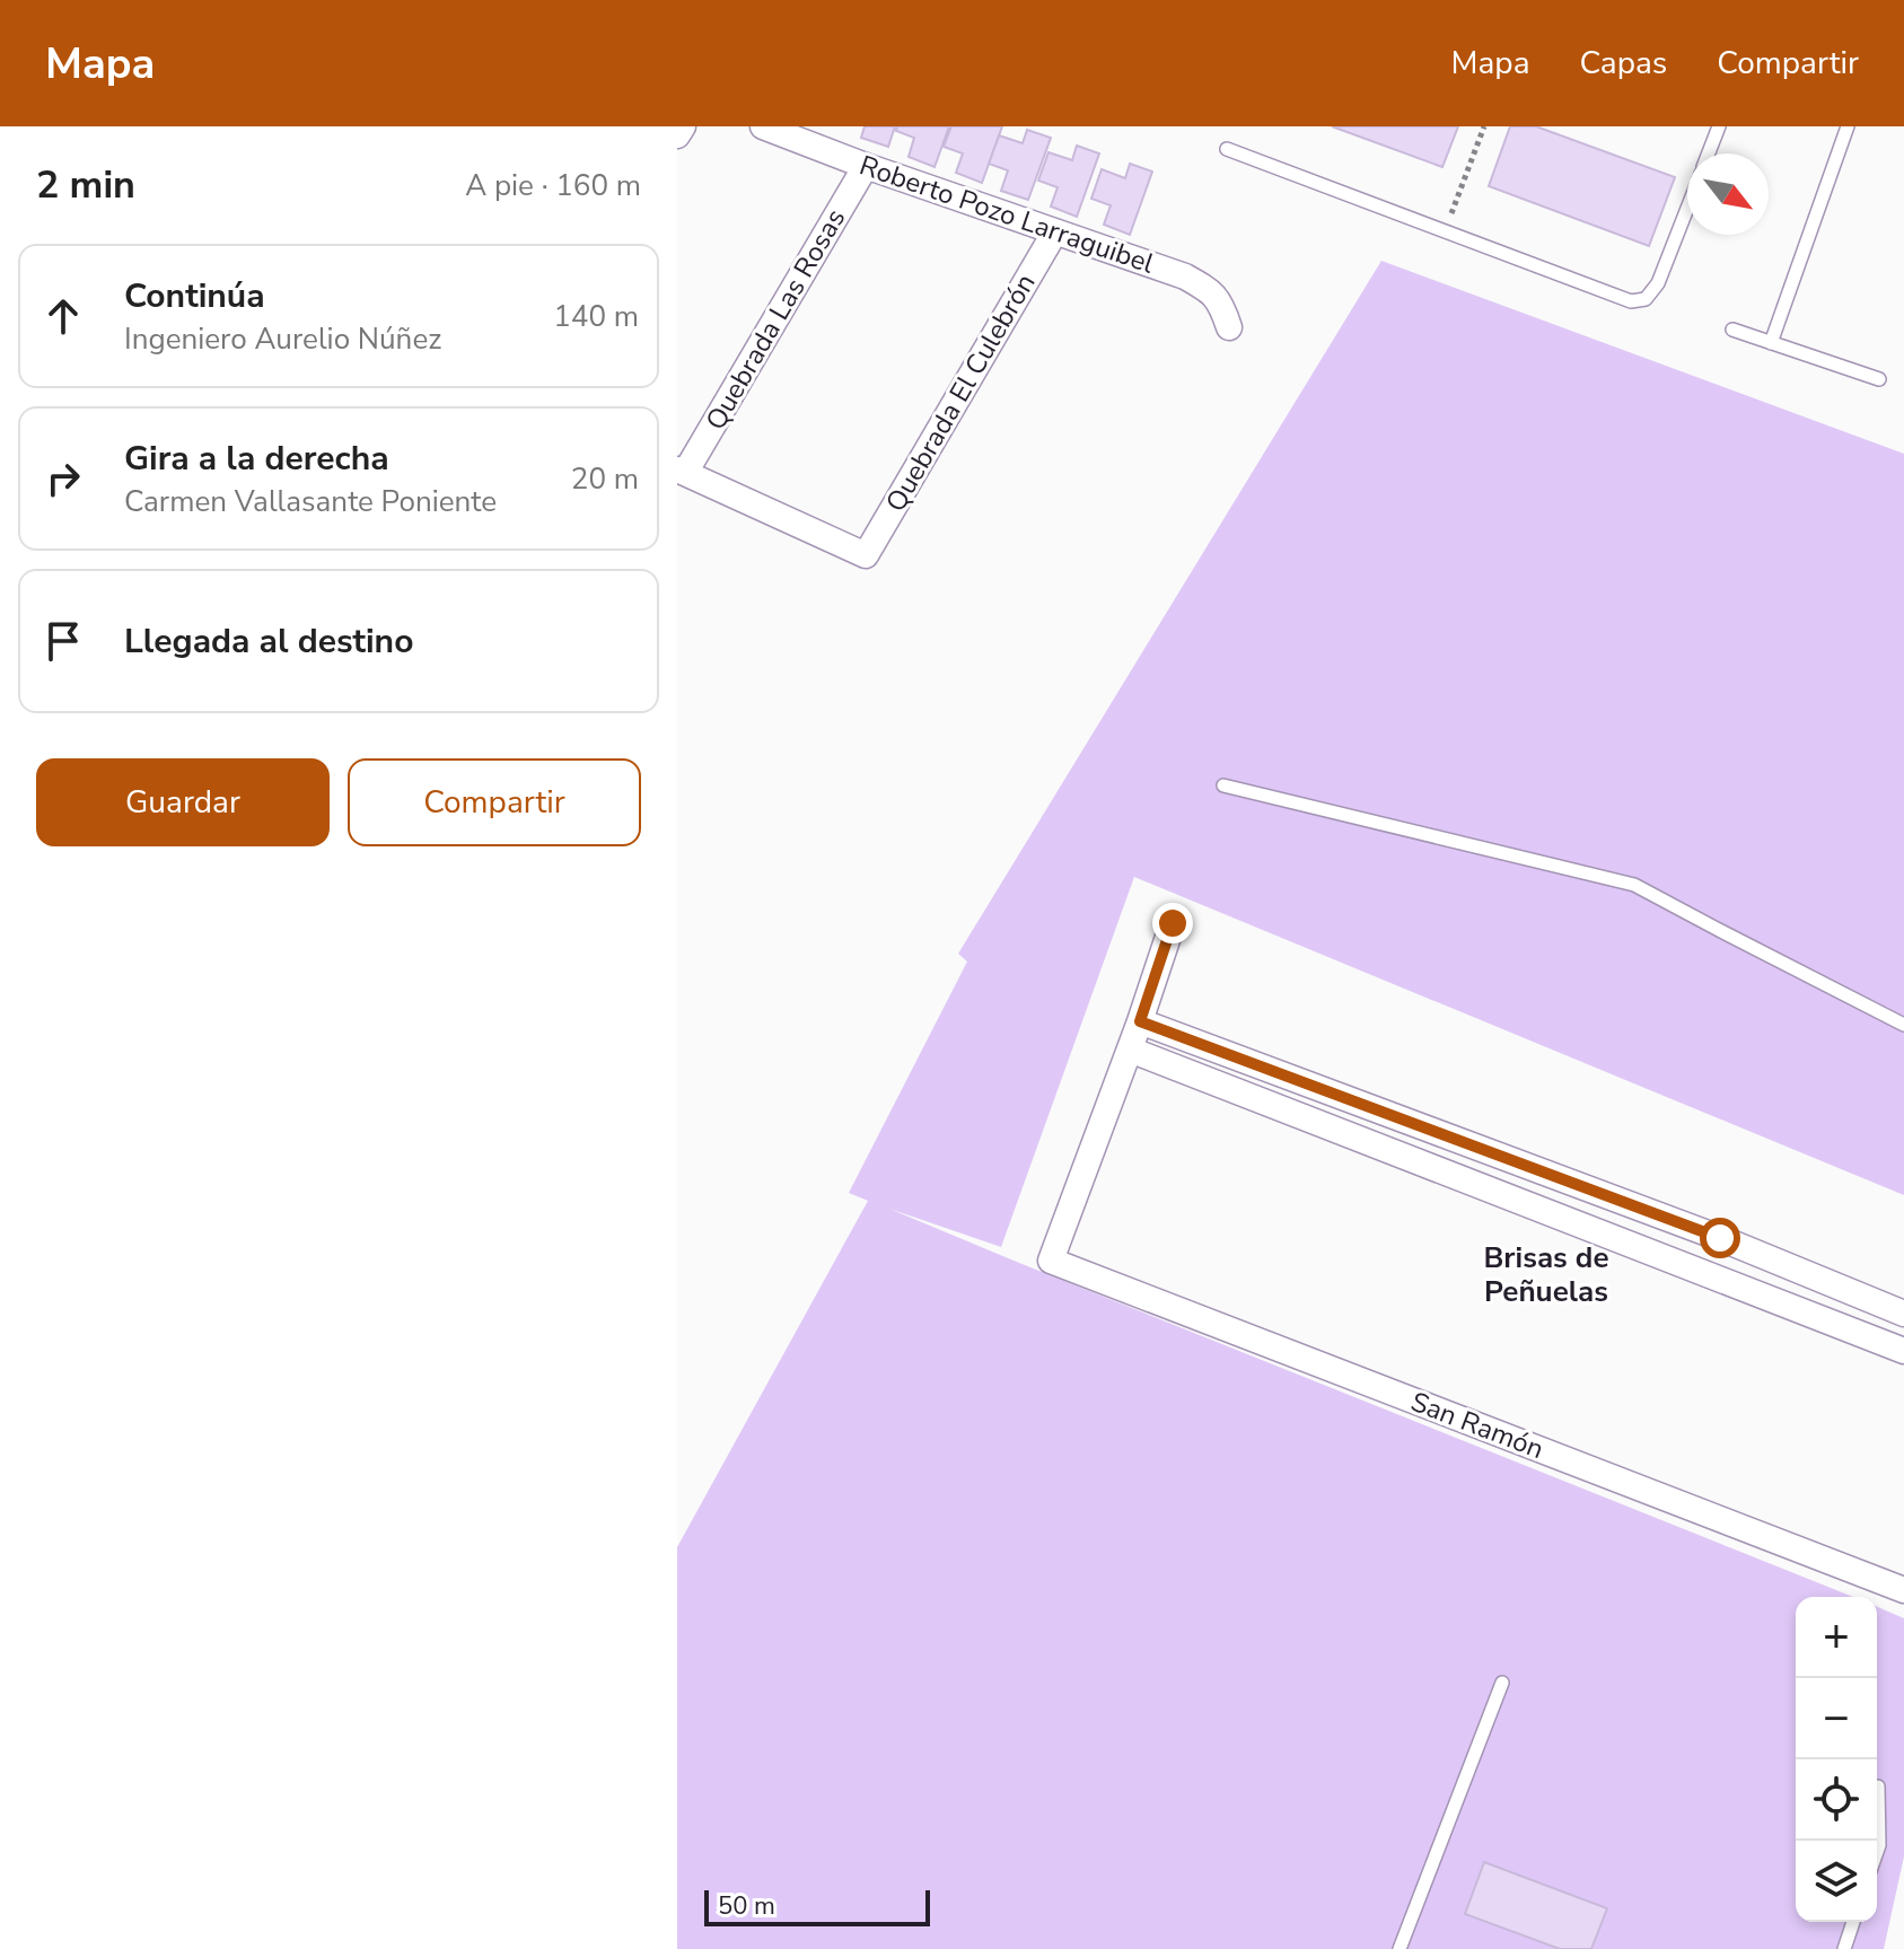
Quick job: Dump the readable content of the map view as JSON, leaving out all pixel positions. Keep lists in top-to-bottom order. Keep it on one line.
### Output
{"streets":{"street":["Roberto Pozo Larraguibel","Quebrada Las Rosas","Quebrada El Culebrón","San Ramón"]},"crossings":[["Roberto Pozo Larraguibel","Quebrada Las Rosas"],["Roberto Pozo Larraguibel","Quebrada El Culebrón"],["Quebrada Las Rosas","Quebrada El Culebrón"]],"districts":["Brisas de Peñuelas"],"scale_bar":"50 m","north":"bottom right","page":{"header":"Mapa","nav":["Mapa","Capas","Compartir"],"heading":["2 min","A pie · 160 m"],"list":[["Continúa","Ingeniero Aurelio Núñez","140 m"],["Gira a la derecha","Carmen Vallasante Poniente","20 m"],"Llegada al destino"],"buttons":["Guardar","Compartir"],"map_buttons":["+","−"],"scale":"50 m"}}
